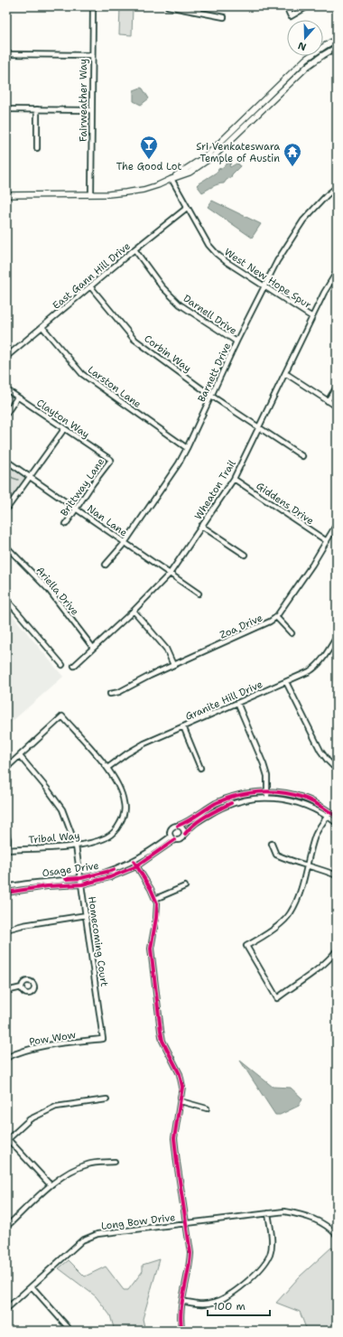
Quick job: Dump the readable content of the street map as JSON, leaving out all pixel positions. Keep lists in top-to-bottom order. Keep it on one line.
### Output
{"streets":{"street":["Fairweather Way","East Gann Hill Drive","West New Hope Spur","Darnell Drive","Corbin Way","Barnett Drive","Larston Lane","Clayton Way","Brittway Lane","Wheaton Trail","Giddens Drive","Nan Lane","Ariella Drive","Zoa Drive","Granite Hill Drive","Tribal Way","Osage Drive","Homecoming Court","Pow Wow","Long Bow Drive"]},"crossings":[["East Gann Hill Drive","West New Hope Spur"],["East Gann Hill Drive","Darnell Drive"],["East Gann Hill Drive","Corbin Way"],["East Gann Hill Drive","Larston Lane"],["West New Hope Spur","Barnett Drive"],["West New Hope Spur","Wheaton Trail"],["Darnell Drive","Barnett Drive"],["Corbin Way","Barnett Drive"],["Corbin Way","Wheaton Trail"],["Barnett Drive","Larston Lane"],["Barnett Drive","Nan Lane"],["Clayton Way","Brittway Lane"],["Brittway Lane","Nan Lane"],["Wheaton Trail","Giddens Drive"],["Wheaton Trail","Nan Lane"],["Wheaton Trail","Ariella Drive"],["Giddens Drive","Zoa Drive"],["Granite Hill Drive","Tribal Way"],["Tribal Way","Homecoming Court"],["Osage Drive","Homecoming Court"],["Homecoming Court","Pow Wow"]],"places":{"bar":["The Good Lot"],"temple":["Sri Venkateswara Temple of Austin"]},"scale_bar":"100 m","north":"bottom"}
